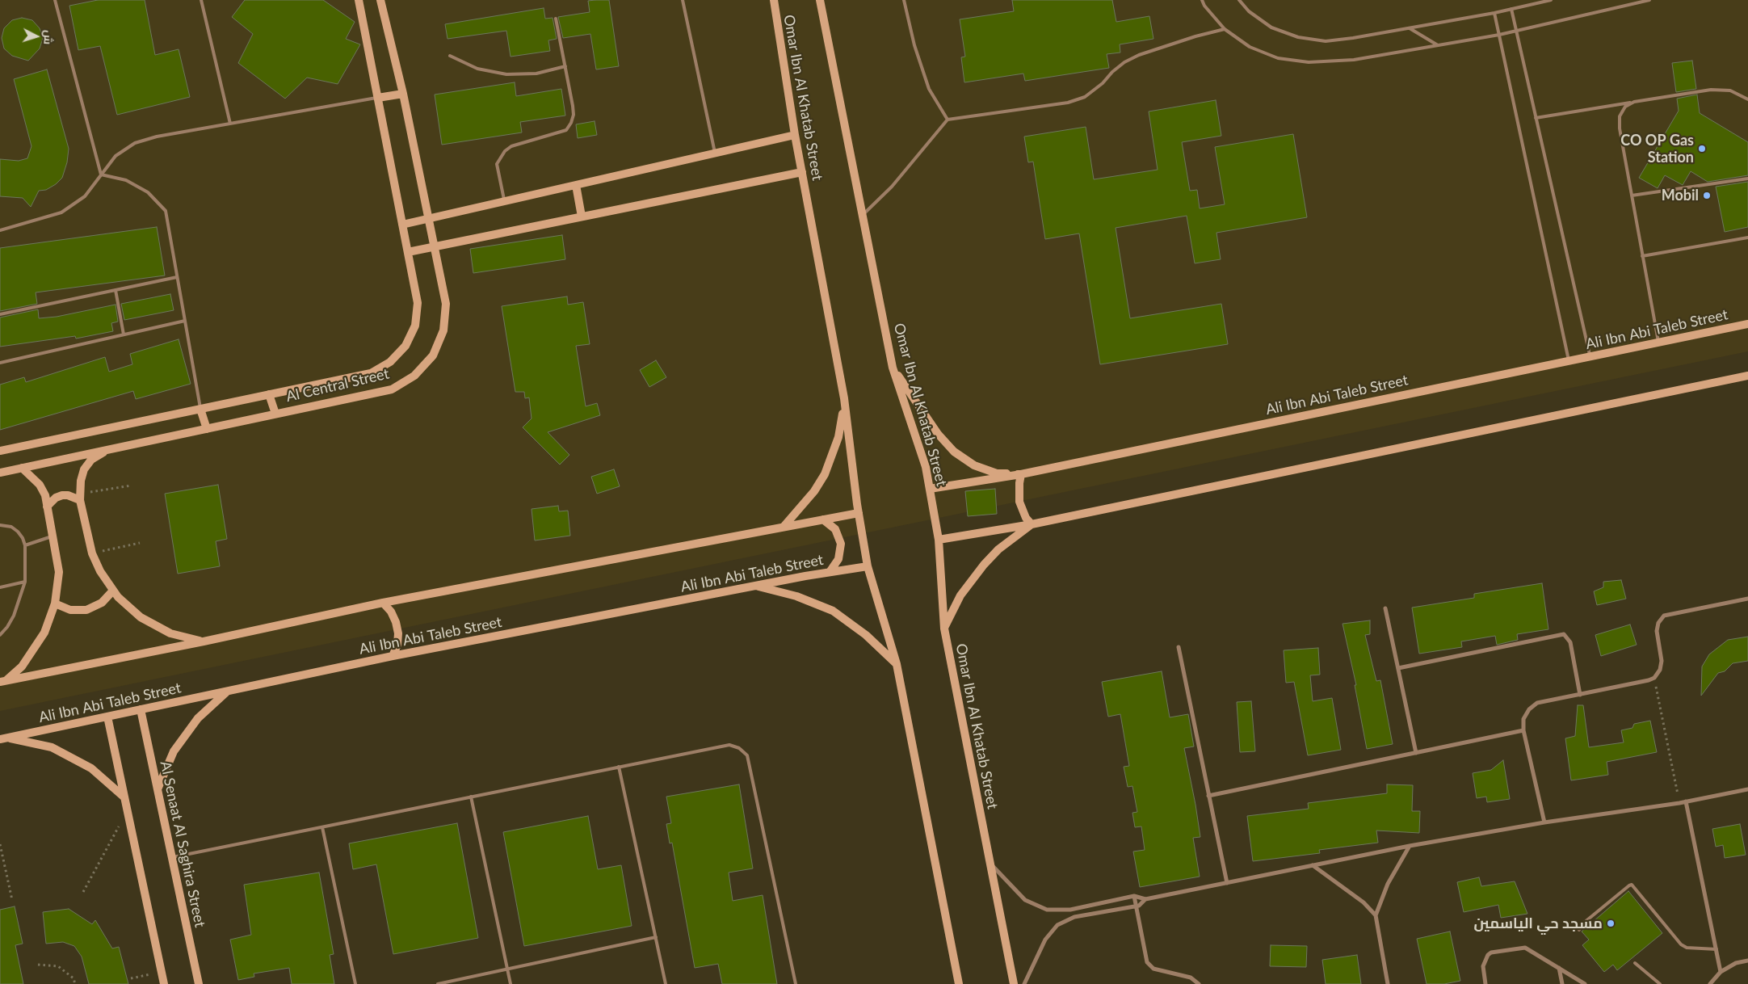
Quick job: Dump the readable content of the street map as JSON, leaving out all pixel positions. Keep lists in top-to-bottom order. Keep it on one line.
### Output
{"streets":{"street":["Omar Ibn Al Khatab Street","Ali Ibn Abi Taleb Street","Al Central Street","Al Senaat Al Saghira Street"]},"crossings":[["Omar Ibn Al Khatab Street","Ali Ibn Abi Taleb Street"],["Ali Ibn Abi Taleb Street","Al Senaat Al Saghira Street"]],"places":["CO OP Gas Station","Mobil","مسجد حي الياسمين"],"north":"right"}
